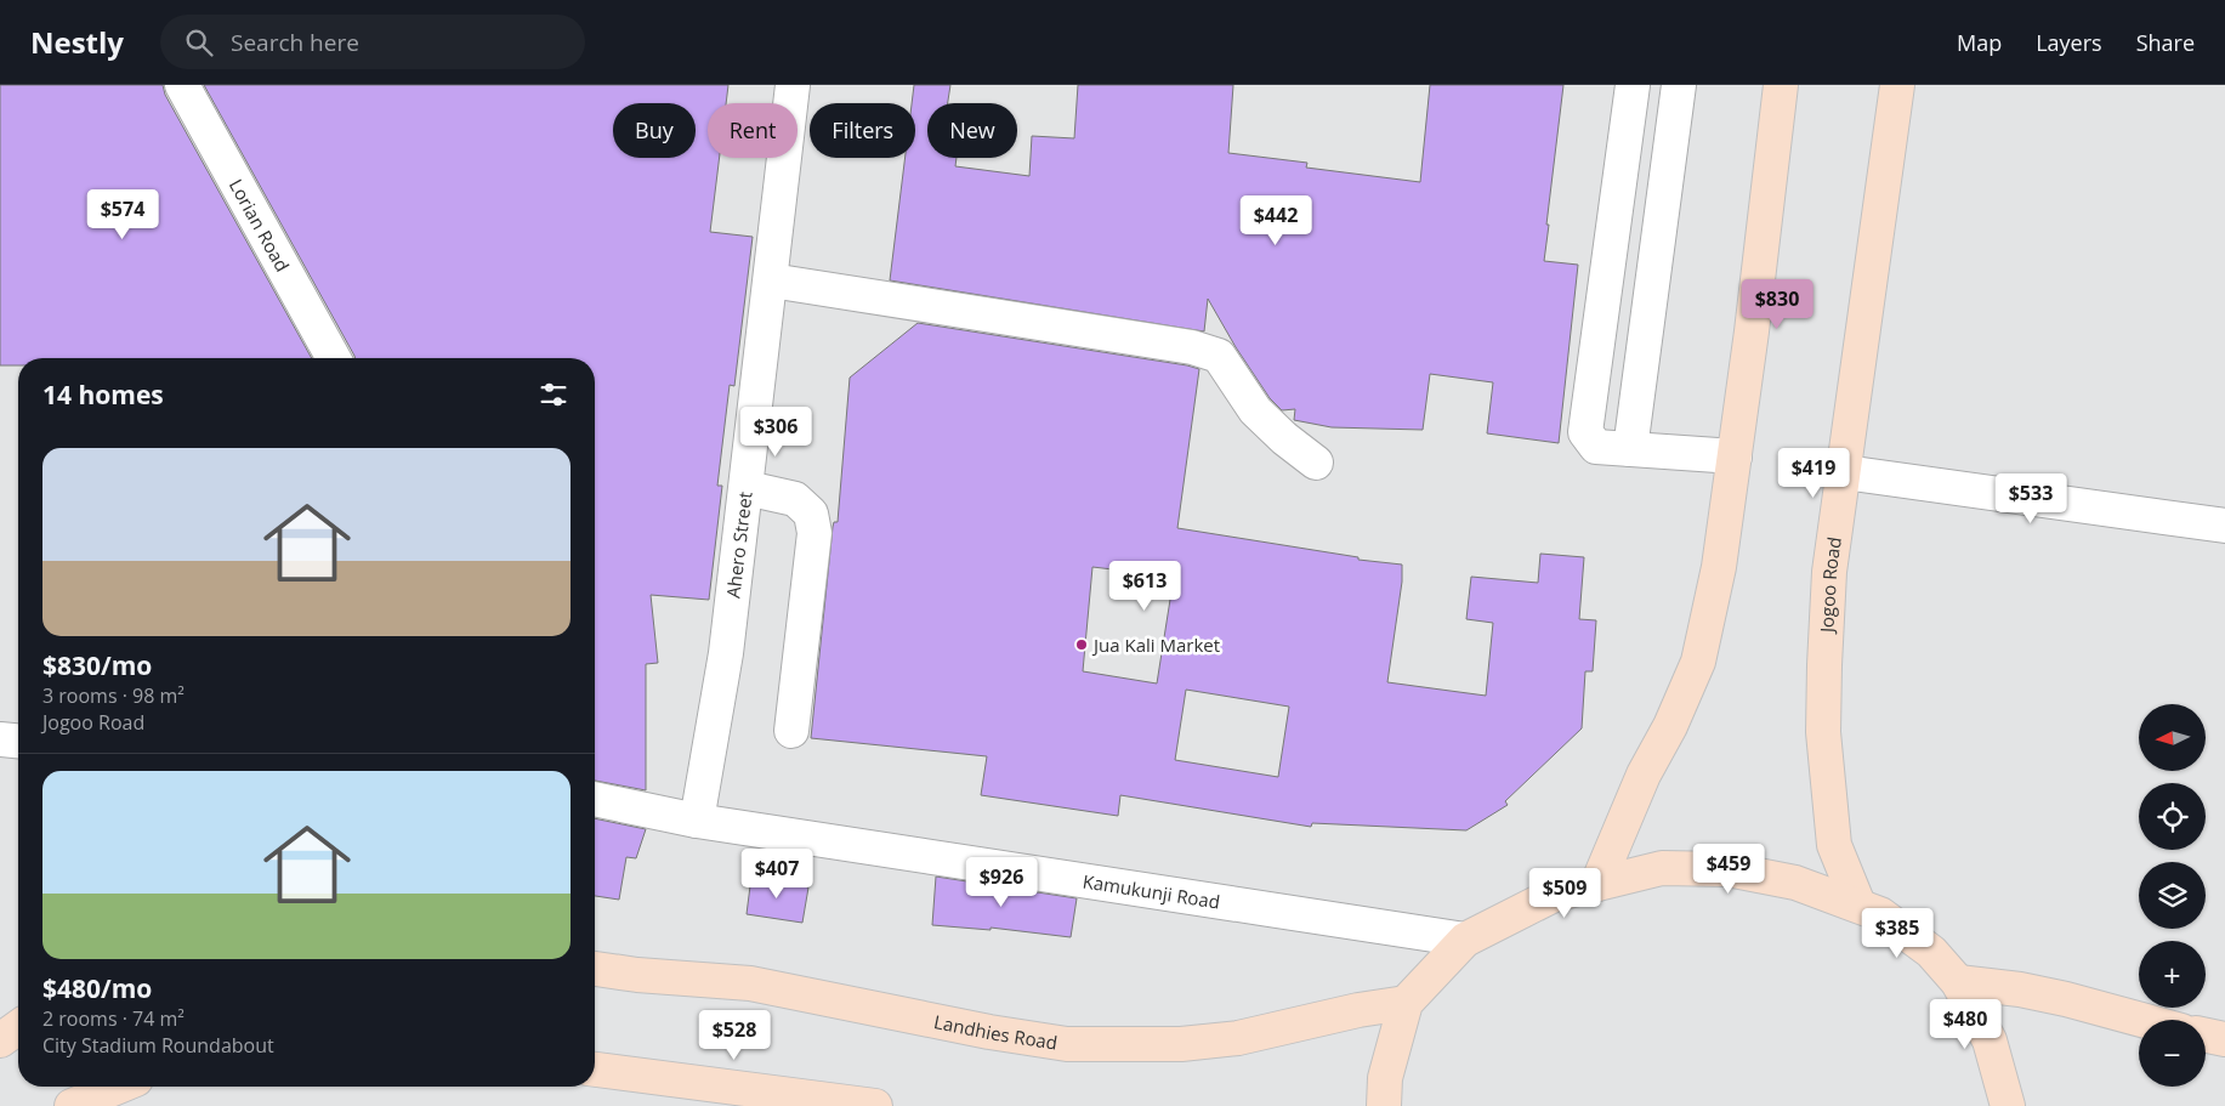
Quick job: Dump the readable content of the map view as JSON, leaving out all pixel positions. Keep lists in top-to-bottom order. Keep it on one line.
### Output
{"streets":{"main road":["Jogoo Road","Landhies Road"],"street":["Lorian Road","Ahero Street","Kamukunji Road"]},"crossings":[["Ahero Street","Kamukunji Road"]],"places":["Jua Kali Market"],"north":"left","page":{"header":"Nestly","search":"Search here","nav":["Map","Layers","Share"],"chip":["Buy","Rent","Filters","New"],"price":["$574","$442","$830","$306","$419","$533","$613","$459","$407","$926","$509","$385","$480","$528"],"heading":"14 homes","list":[{"name":"$830/mo","note":"3 rooms · 98 m² · Jogoo Road"},{"name":"$480/mo","note":"2 rooms · 74 m² · City Stadium Roundabout"}],"map_buttons":["+","−"]}}
